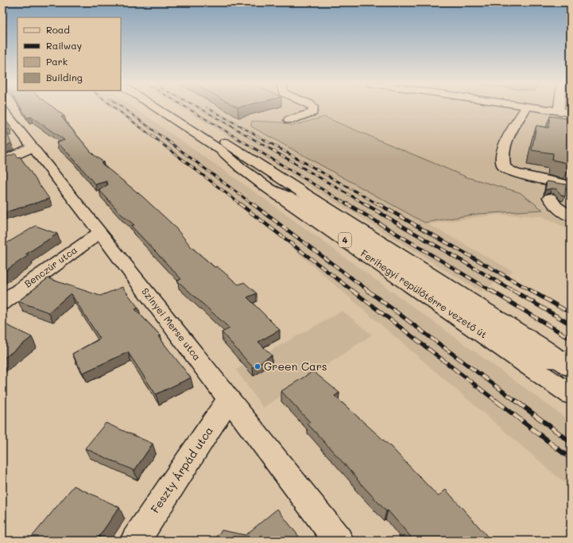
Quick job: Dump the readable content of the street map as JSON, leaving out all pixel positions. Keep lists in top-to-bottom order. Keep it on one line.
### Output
{"streets":{"main road":["4","Benczúr utca","Ferihegyi repülőtérre vezető út","Szinyei Merse utca","Feszty Árpád utca"]},"crossings":[["Benczúr utca","Szinyei Merse utca"],["Szinyei Merse utca","Feszty Árpád utca"]],"places":["Green Cars"],"legend":["Road","Railway","Park","Building"]}
